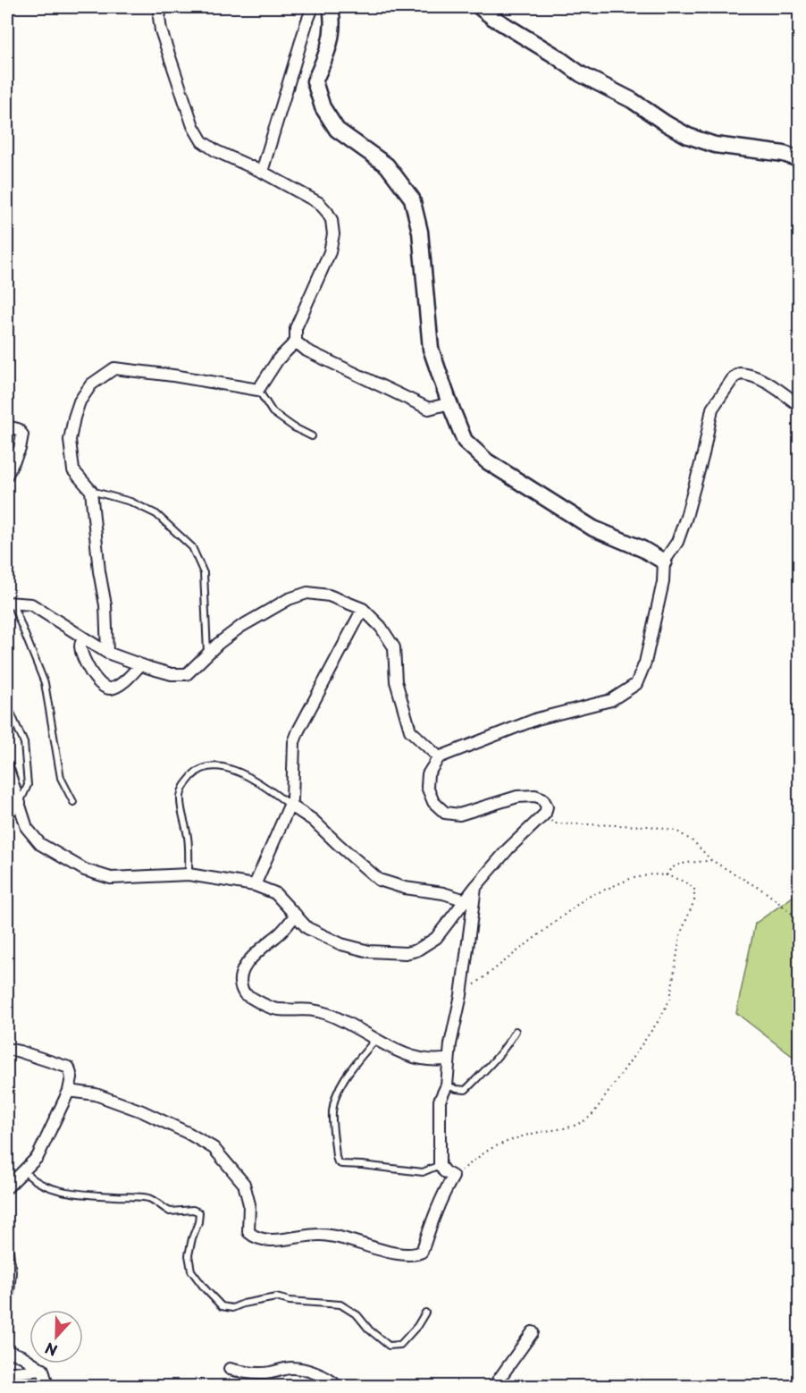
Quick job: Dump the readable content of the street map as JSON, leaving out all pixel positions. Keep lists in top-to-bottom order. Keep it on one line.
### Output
{"north":"bottom"}
